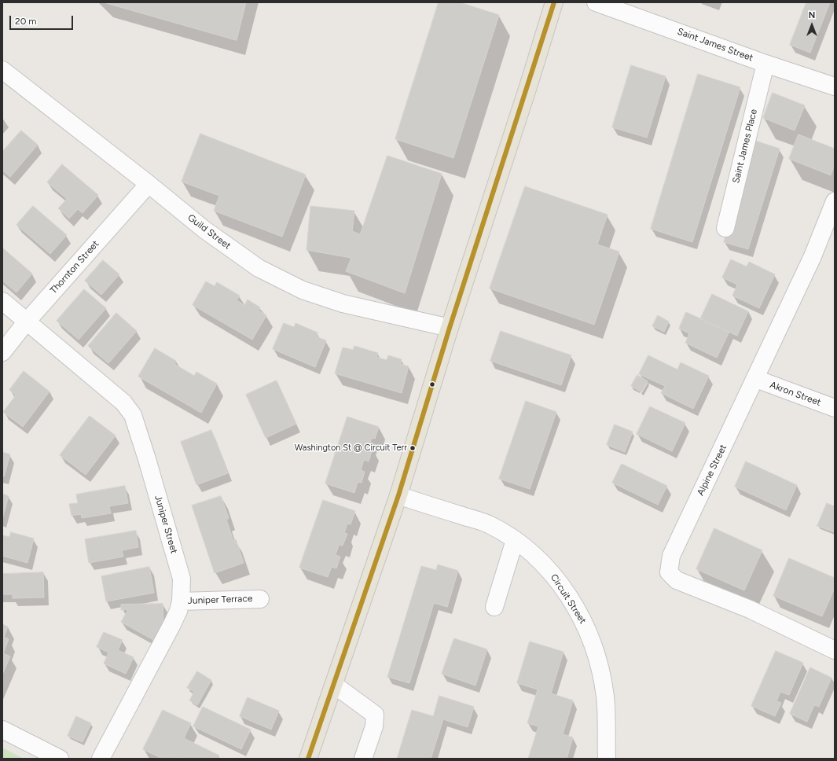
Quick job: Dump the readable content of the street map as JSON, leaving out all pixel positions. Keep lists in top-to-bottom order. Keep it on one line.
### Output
{"streets":{"street":["Saint James Street","Saint James Place","Guild Street","Thornton Street","Akron Street","Alpine Street","Juniper Street","Circuit Street","Juniper Terrace"]},"crossings":[["Saint James Street","Saint James Place"],["Guild Street","Thornton Street"],["Thornton Street","Juniper Street"],["Akron Street","Alpine Street"],["Juniper Street","Juniper Terrace"]],"places":["Washington St @ Circuit Terr"],"scale_bar":"20 m","north":"top"}
